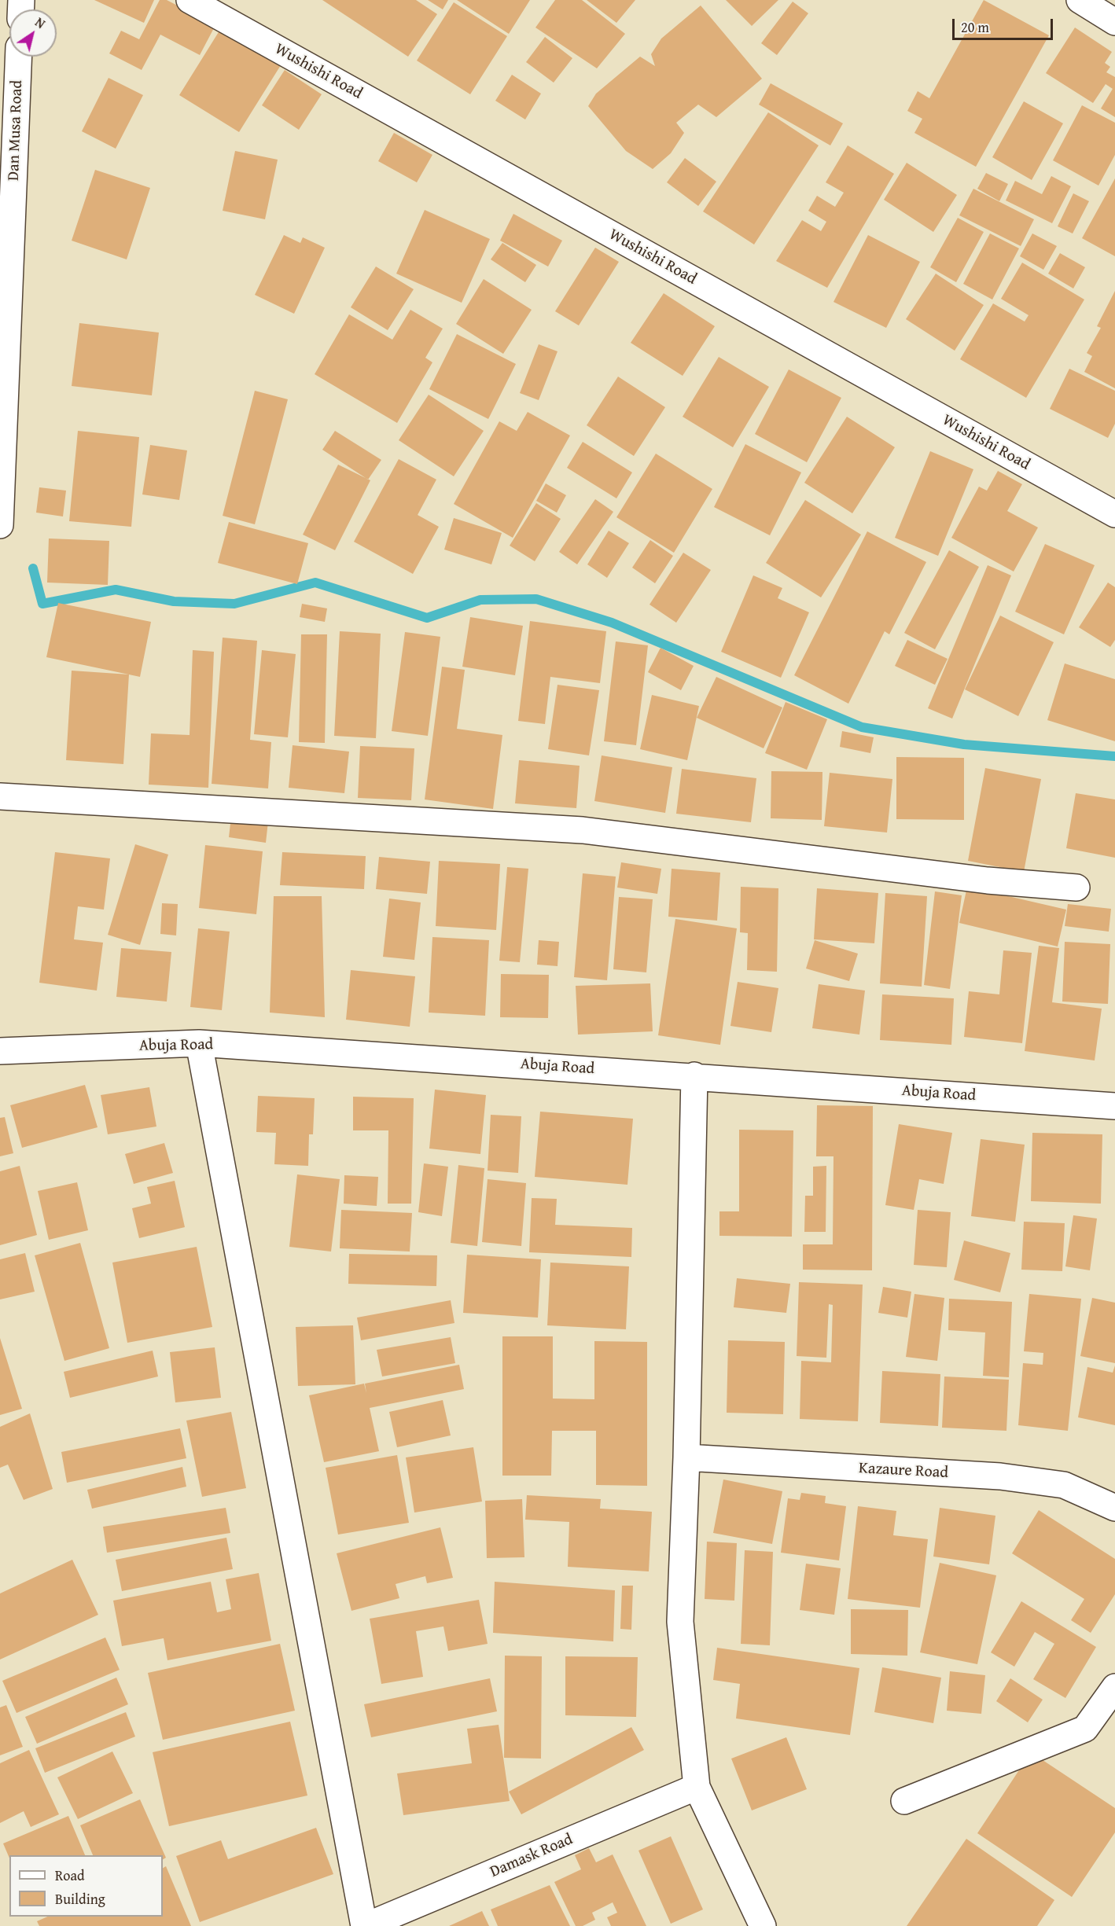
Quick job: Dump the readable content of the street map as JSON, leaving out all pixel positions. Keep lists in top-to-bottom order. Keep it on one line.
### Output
{"streets":{"street":["Wushishi Road","Dan Musa Road","Abuja Road","Kazaure Road","Damask Road"]},"legend":["Road","Building"],"scale_bar":"20 m","north":"top right"}
